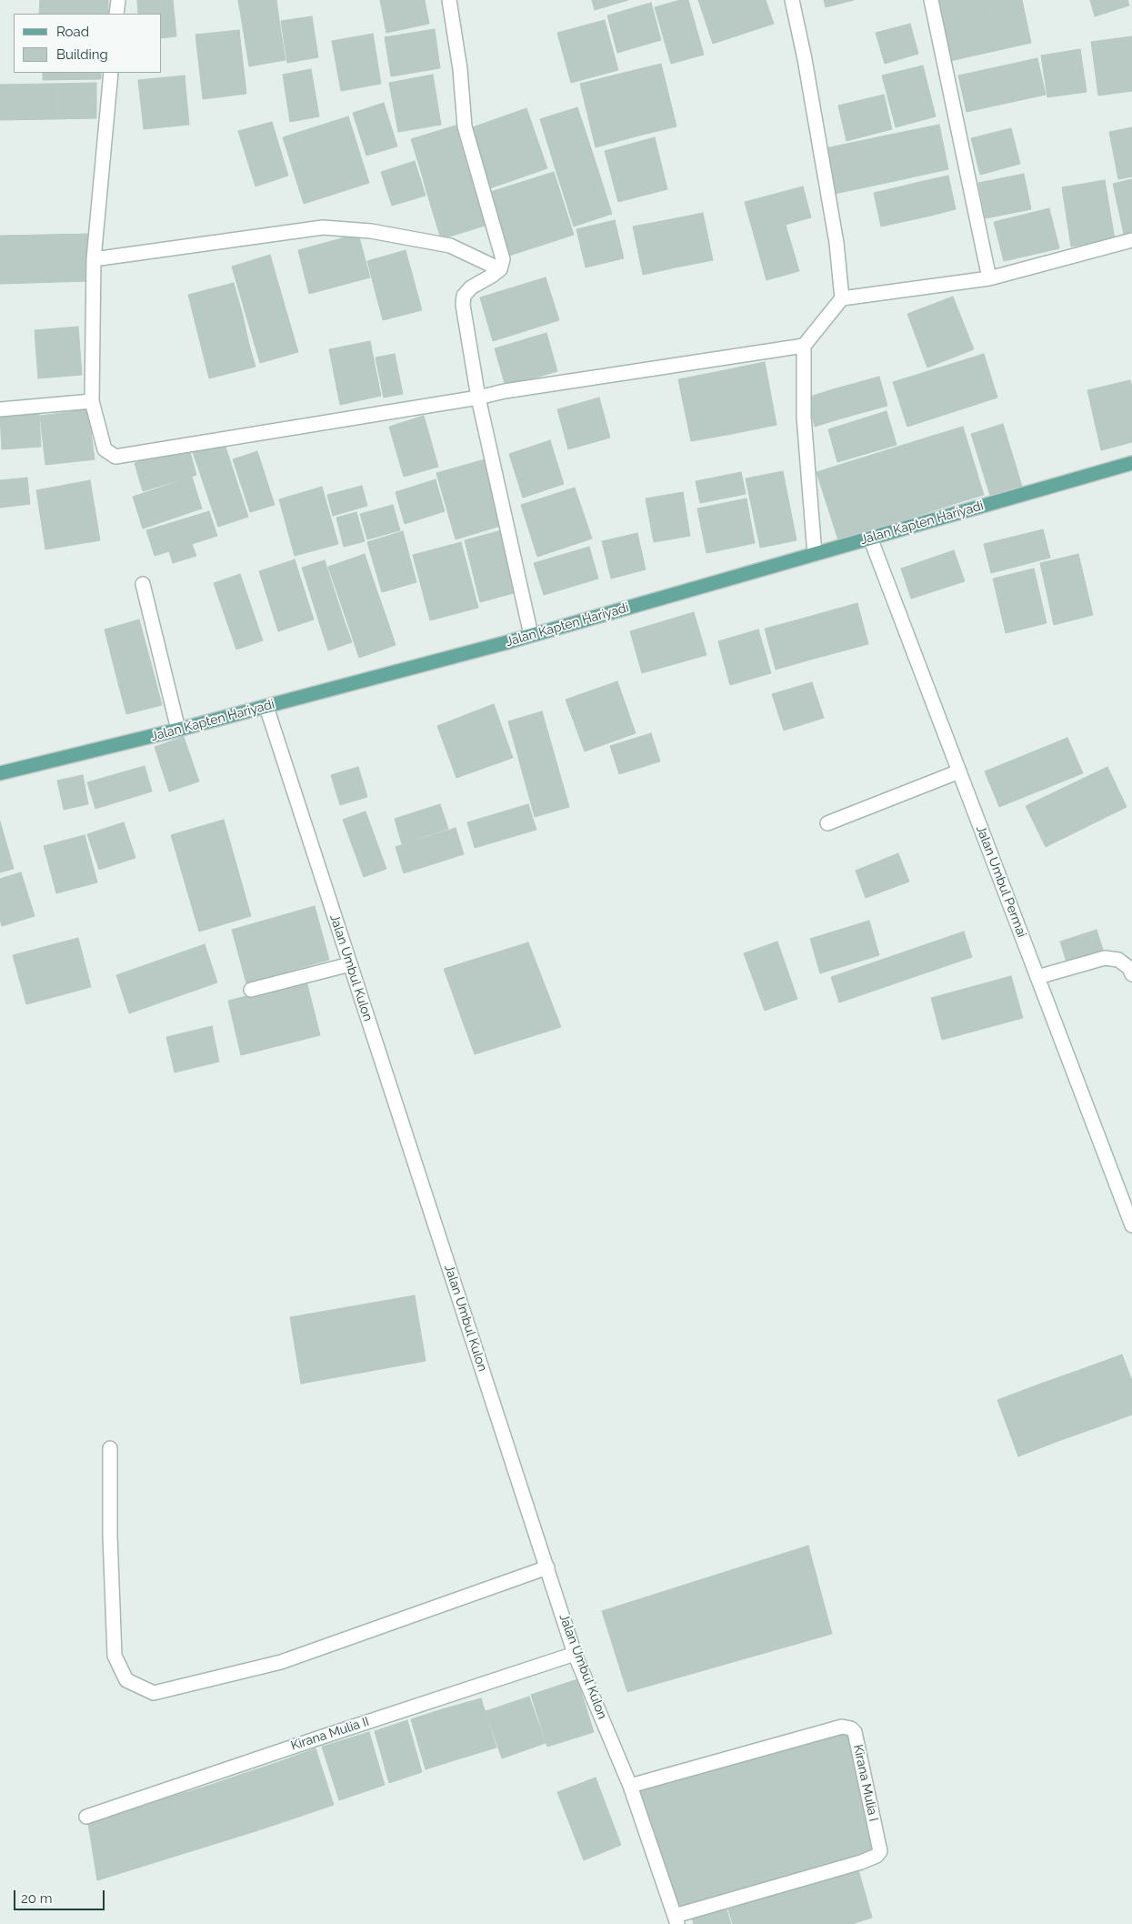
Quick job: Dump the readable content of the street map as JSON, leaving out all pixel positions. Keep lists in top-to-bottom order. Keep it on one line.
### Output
{"streets":{"main road":["Jalan Kapten Hariyadi"],"street":["Jalan Umbul Permai","Jalan Umbul Kulon","Kirana Mulia II","Kirana Mulia I"]},"crossings":[["Jalan Kapten Hariyadi","Jalan Umbul Permai"],["Jalan Kapten Hariyadi","Jalan Umbul Kulon"],["Jalan Umbul Kulon","Kirana Mulia II"],["Jalan Umbul Kulon","Kirana Mulia I"]],"legend":["Road","Building"],"scale_bar":"20 m"}
